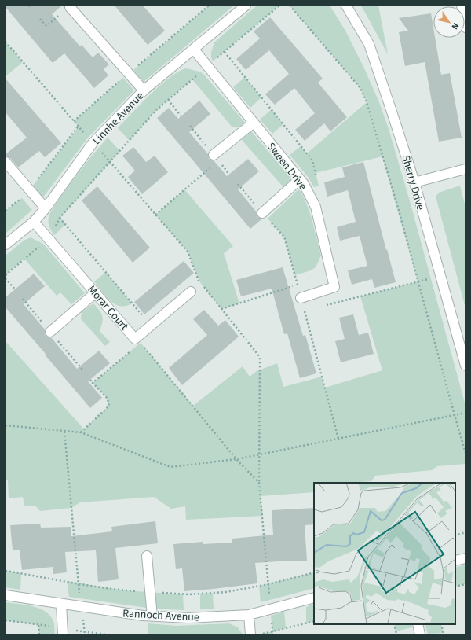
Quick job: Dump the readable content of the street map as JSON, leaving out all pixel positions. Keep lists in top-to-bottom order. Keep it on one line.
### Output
{"streets":{"street":["Linnhe Avenue","Sween Drive","Sherry Drive","Morar Court","Rannoch Avenue"]},"crossings":[["Linnhe Avenue","Sween Drive"],["Linnhe Avenue","Morar Court"]],"north":"bottom right"}
